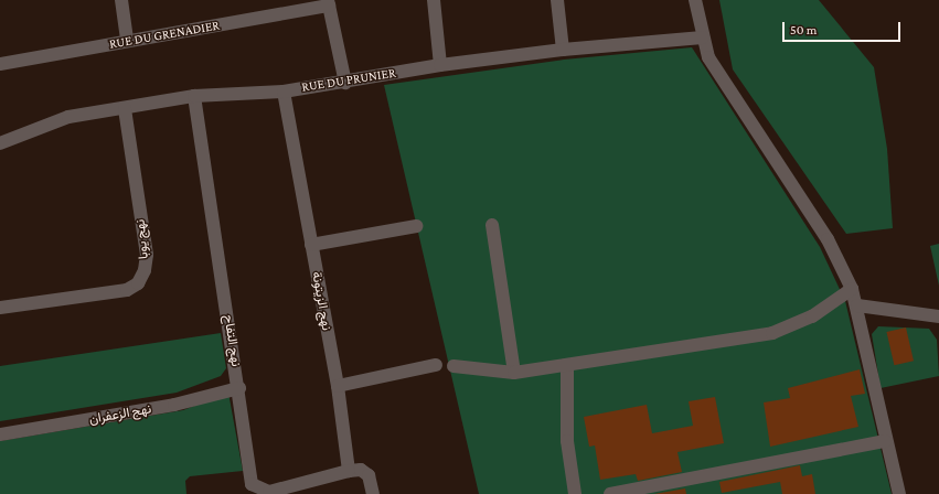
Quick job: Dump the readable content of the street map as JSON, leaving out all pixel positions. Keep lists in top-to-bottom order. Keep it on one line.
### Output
{"streets":{"street":["RUE DU GRENADIER","RUE DU PRUNIER","نهج يوبا","نهج الزيتونة","نهج التفاح","نهج الزعفران"]},"crossings":[["RUE DU PRUNIER","نهج يوبا"],["RUE DU PRUNIER","نهج الزيتونة"],["RUE DU PRUNIER","نهج التفاح"],["نهج الزيتونة","نهج التفاح"],["نهج التفاح","نهج الزعفران"]],"scale_bar":"50 m"}
